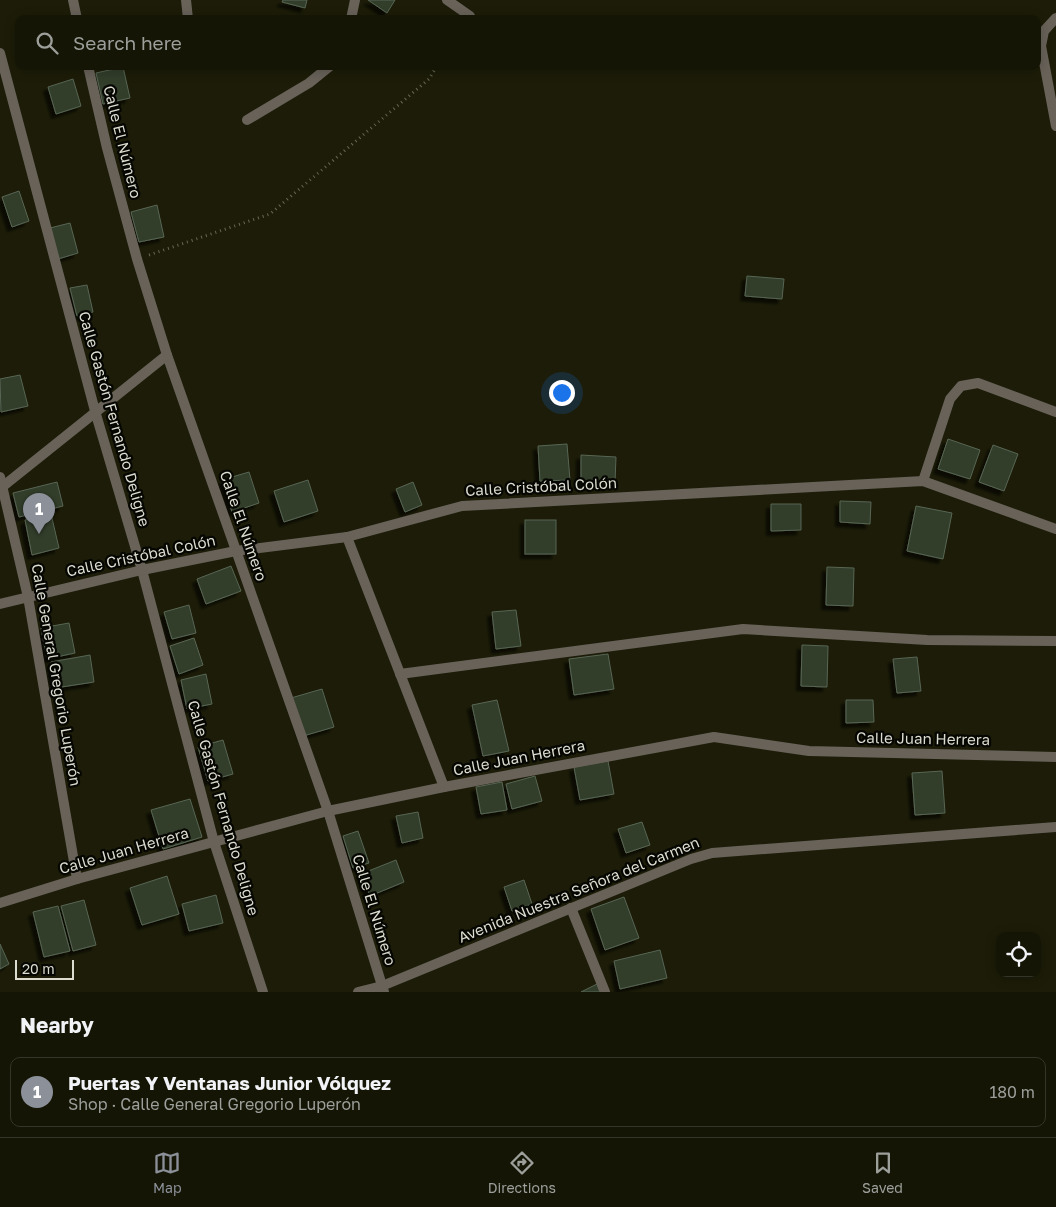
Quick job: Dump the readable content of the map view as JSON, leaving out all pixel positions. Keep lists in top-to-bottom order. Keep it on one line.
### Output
{"streets":{"street":["Calle El Número","Calle Gastón Fernando Deligne","Calle Cristóbal Colón","Calle General Gregorio Luperón","Calle Juan Herrera","Avenida Nuestra Señora del Carmen"]},"crossings":[["Calle El Número","Calle Cristóbal Colón"],["Calle El Número","Calle Juan Herrera"],["Calle El Número","Avenida Nuestra Señora del Carmen"],["Calle Gastón Fernando Deligne","Calle Cristóbal Colón"],["Calle Gastón Fernando Deligne","Calle Juan Herrera"],["Calle Cristóbal Colón","Calle General Gregorio Luperón"],["Calle General Gregorio Luperón","Calle Juan Herrera"]],"scale_bar":"20 m","page":{"search":"Search here","pins":"1","scale":"20 m","heading":"Nearby","list":[{"mark":"1","name":"Puertas Y Ventanas Junior Vólquez","note":"Shop · Calle General Gregorio Luperón","value":"180 m"}],"nav":["Map","Directions","Saved"]}}
